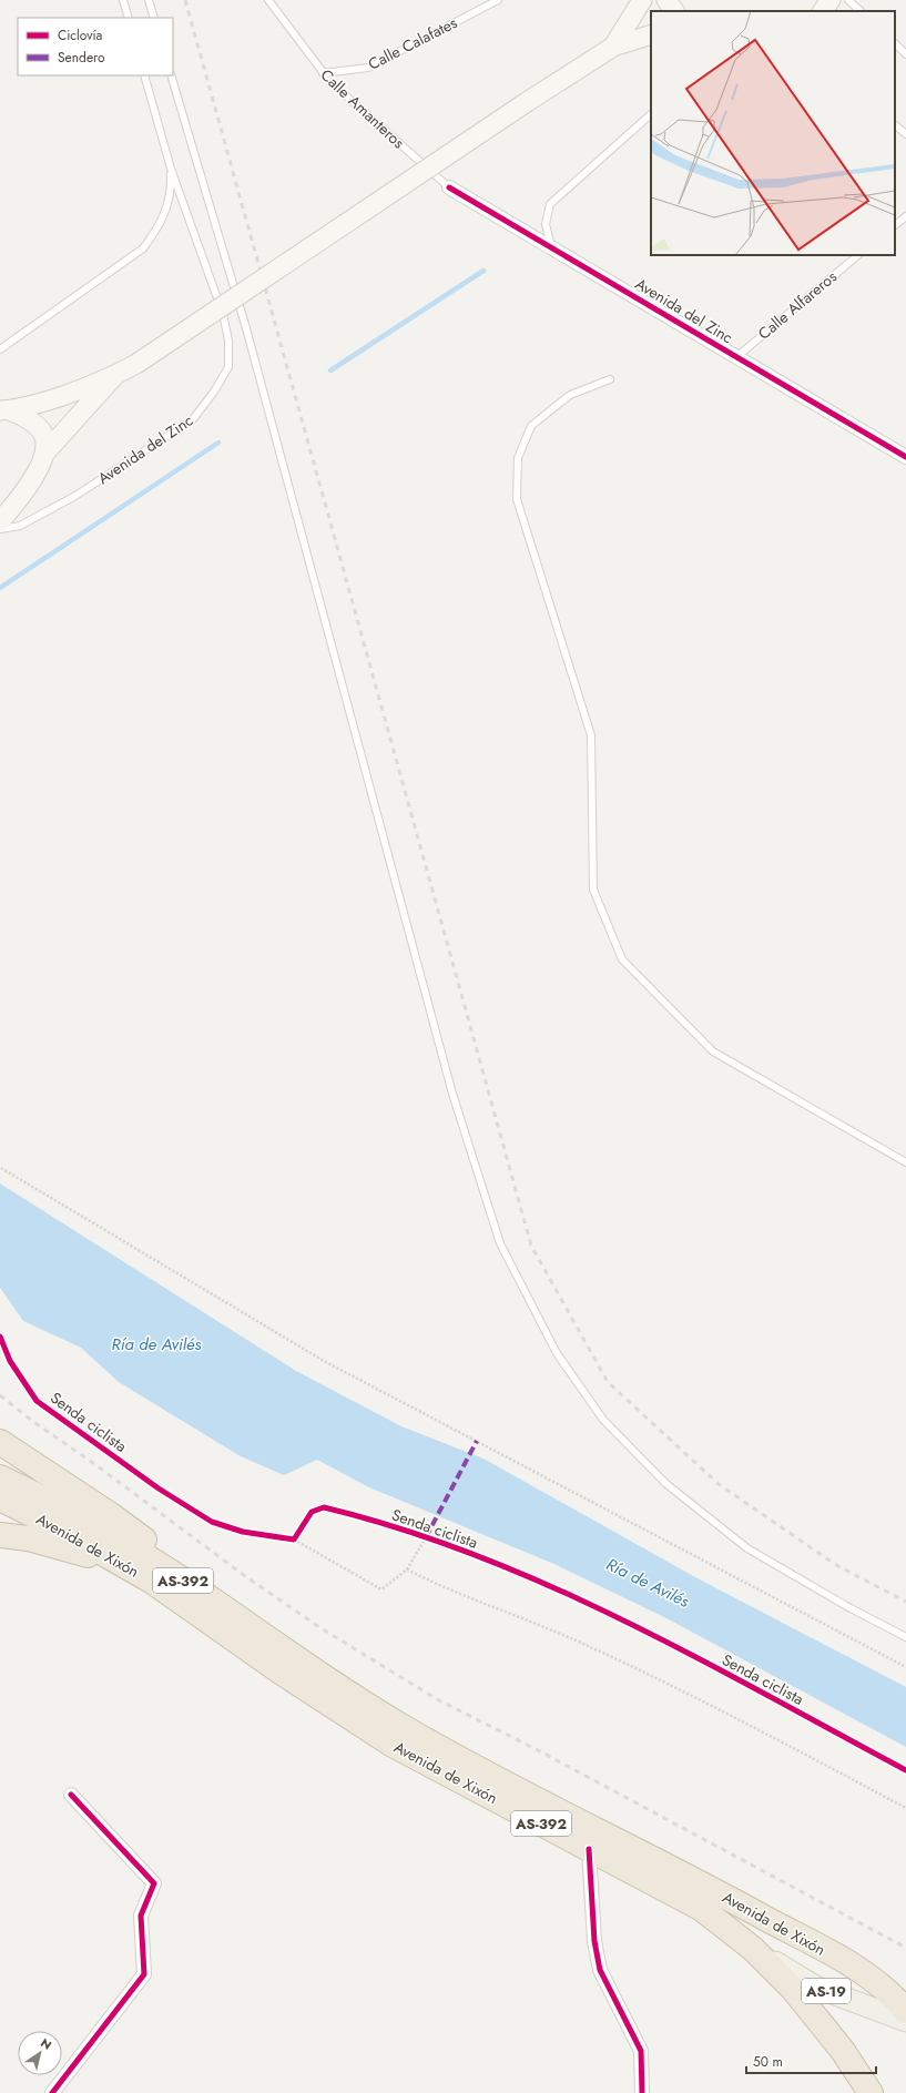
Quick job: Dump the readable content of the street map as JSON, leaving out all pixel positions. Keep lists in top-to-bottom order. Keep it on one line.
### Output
{"streets":{"highway":["Avenida de Xixón","AS-392"],"main road":["AS-19"],"street":["Avenida del Zinc"],"lane":["Calle Calafates","Calle Amanteros","Calle Alfareros"],"cycle path":["Senda ciclista"]},"crossings":[["Calle Calafates","Calle Amanteros"],["Calle Amanteros","Avenida del Zinc"],["Calle Alfareros","Avenida del Zinc"],["Avenida de Xixón","AS-392"]],"water":["Ría de Avilés"],"legend":["Ciclovía","Sendero"],"scale_bar":"50 m","north":"top right"}
